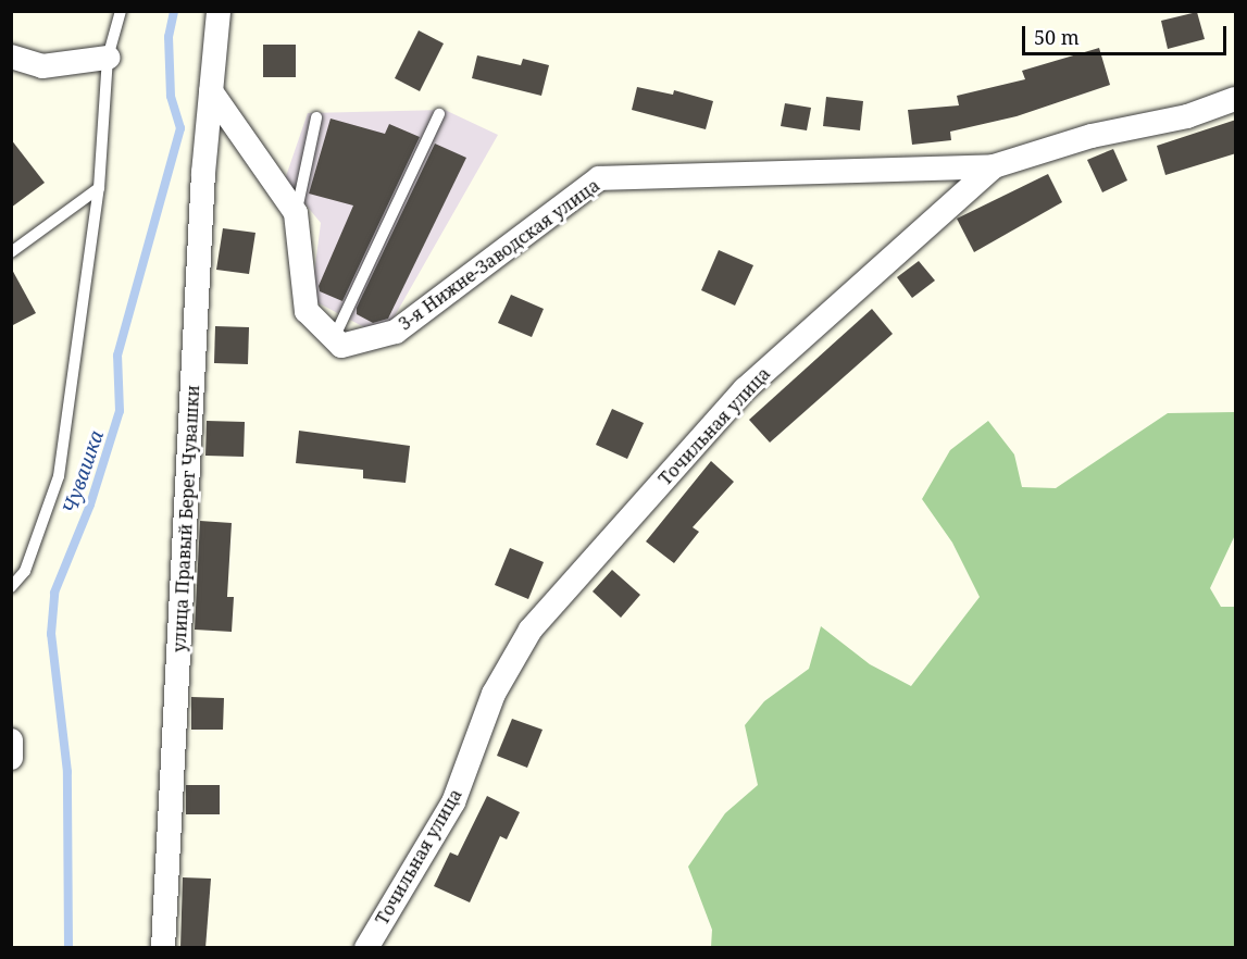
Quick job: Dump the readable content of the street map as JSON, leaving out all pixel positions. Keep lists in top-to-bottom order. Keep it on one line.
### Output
{"streets":{"street":["3-я Нижне-Заводская улица","Точильная улица","улица Правый Берег Чувашки"]},"crossings":[["3-я Нижне-Заводская улица","Точильная улица"]],"water":["Чувашка"],"scale_bar":"50 m"}
